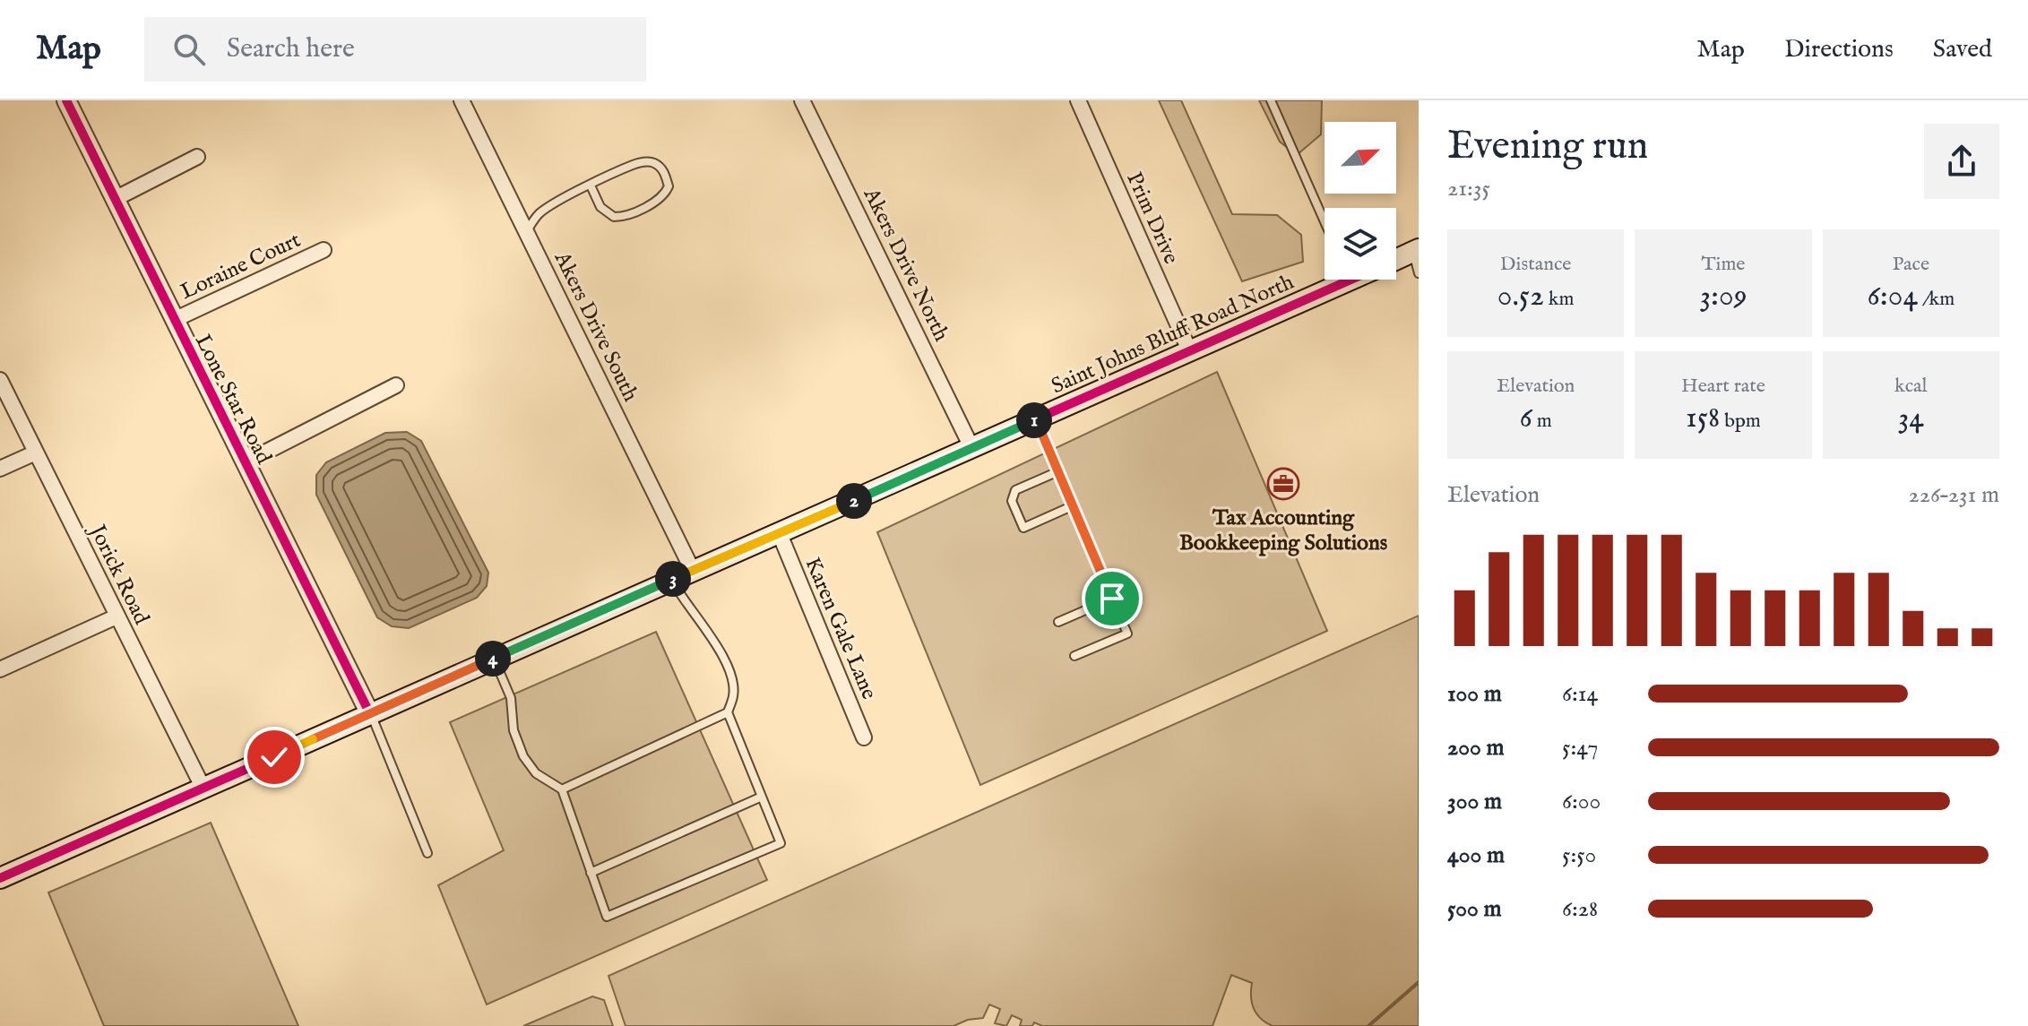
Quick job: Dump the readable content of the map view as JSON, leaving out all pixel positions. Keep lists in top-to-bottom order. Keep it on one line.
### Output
{"streets":{"main road":["Saint Johns Bluff Road North"],"street":["Prim Drive","Akers Drive North","Loraine Court","Akers Drive South","Lone Star Road","Jorick Road","Karen Gale Lane"]},"crossings":[["Prim Drive","Saint Johns Bluff Road North"],["Akers Drive North","Saint Johns Bluff Road North"],["Loraine Court","Lone Star Road"],["Akers Drive South","Saint Johns Bluff Road North"],["Saint Johns Bluff Road North","Lone Star Road"],["Saint Johns Bluff Road North","Jorick Road"],["Saint Johns Bluff Road North","Karen Gale Lane"]],"places":{"office":["Tax Accounting Bookkeeping Solutions"]},"north":"top right","page":{"header":"Map","search":"Search here","nav":["Map","Directions","Saved"],"heading":["Evening run","21:35"],"stats":[["Distance","0.52 km"],["Time","3:09"],["Pace","6:04 /km"],["Elevation","6 m"],["Heart rate","158 bpm"],["kcal","34"]],"pins":["1","2","3","4"],"chart":["Elevation","226–231 m"],"list":[{"name":"100 m","note":"6:14"},{"name":"200 m","note":"5:47"},{"name":"300 m","note":"6:00"},{"name":"400 m","note":"5:50"},{"name":"500 m","note":"6:28"}]}}
